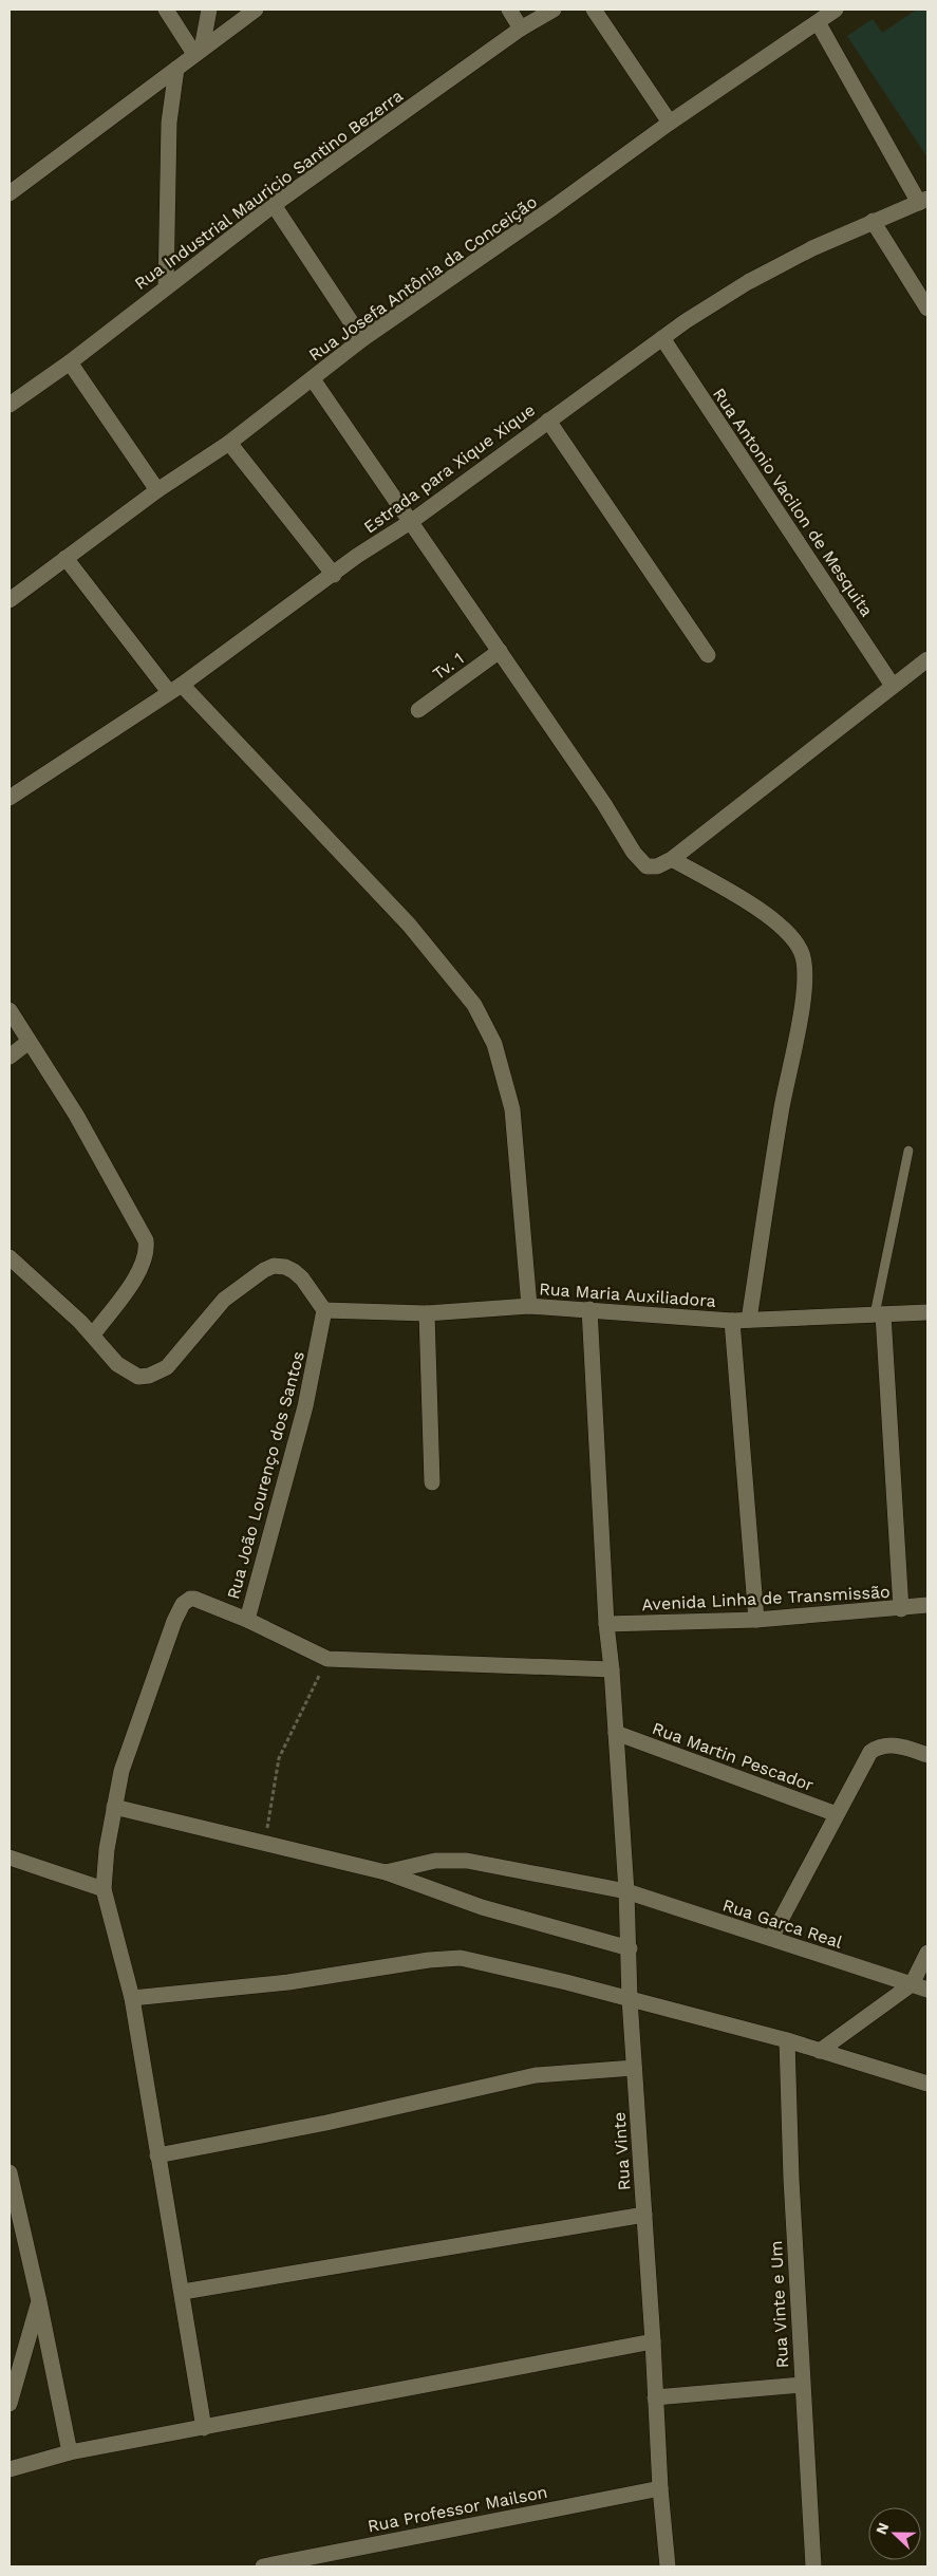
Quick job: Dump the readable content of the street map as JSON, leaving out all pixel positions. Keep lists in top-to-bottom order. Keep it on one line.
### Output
{"streets":{"street":["Rua Industrial Mauricio Santino Bezerra","Rua Josefa Antônia da Conceição","Estrada para Xique Xique","Rua Antonio Vacilon de Mesquita","Tv. 1","Rua Maria Auxiliadora","Rua João Lourenço dos Santos","Avenida Linha de Transmissão","Rua Martin Pescador","Rua Garca Real","Rua Vinte","Rua Vinte e Um","Rua Professor Mailson"]},"crossings":[["Estrada para Xique Xique","Rua Antonio Vacilon de Mesquita"],["Rua Maria Auxiliadora","Rua João Lourenço dos Santos"],["Rua Maria Auxiliadora","Rua Vinte"],["Avenida Linha de Transmissão","Rua Vinte"],["Rua Martin Pescador","Rua Vinte"],["Rua Garca Real","Rua Vinte"],["Rua Vinte","Rua Professor Mailson"]],"north":"left"}
